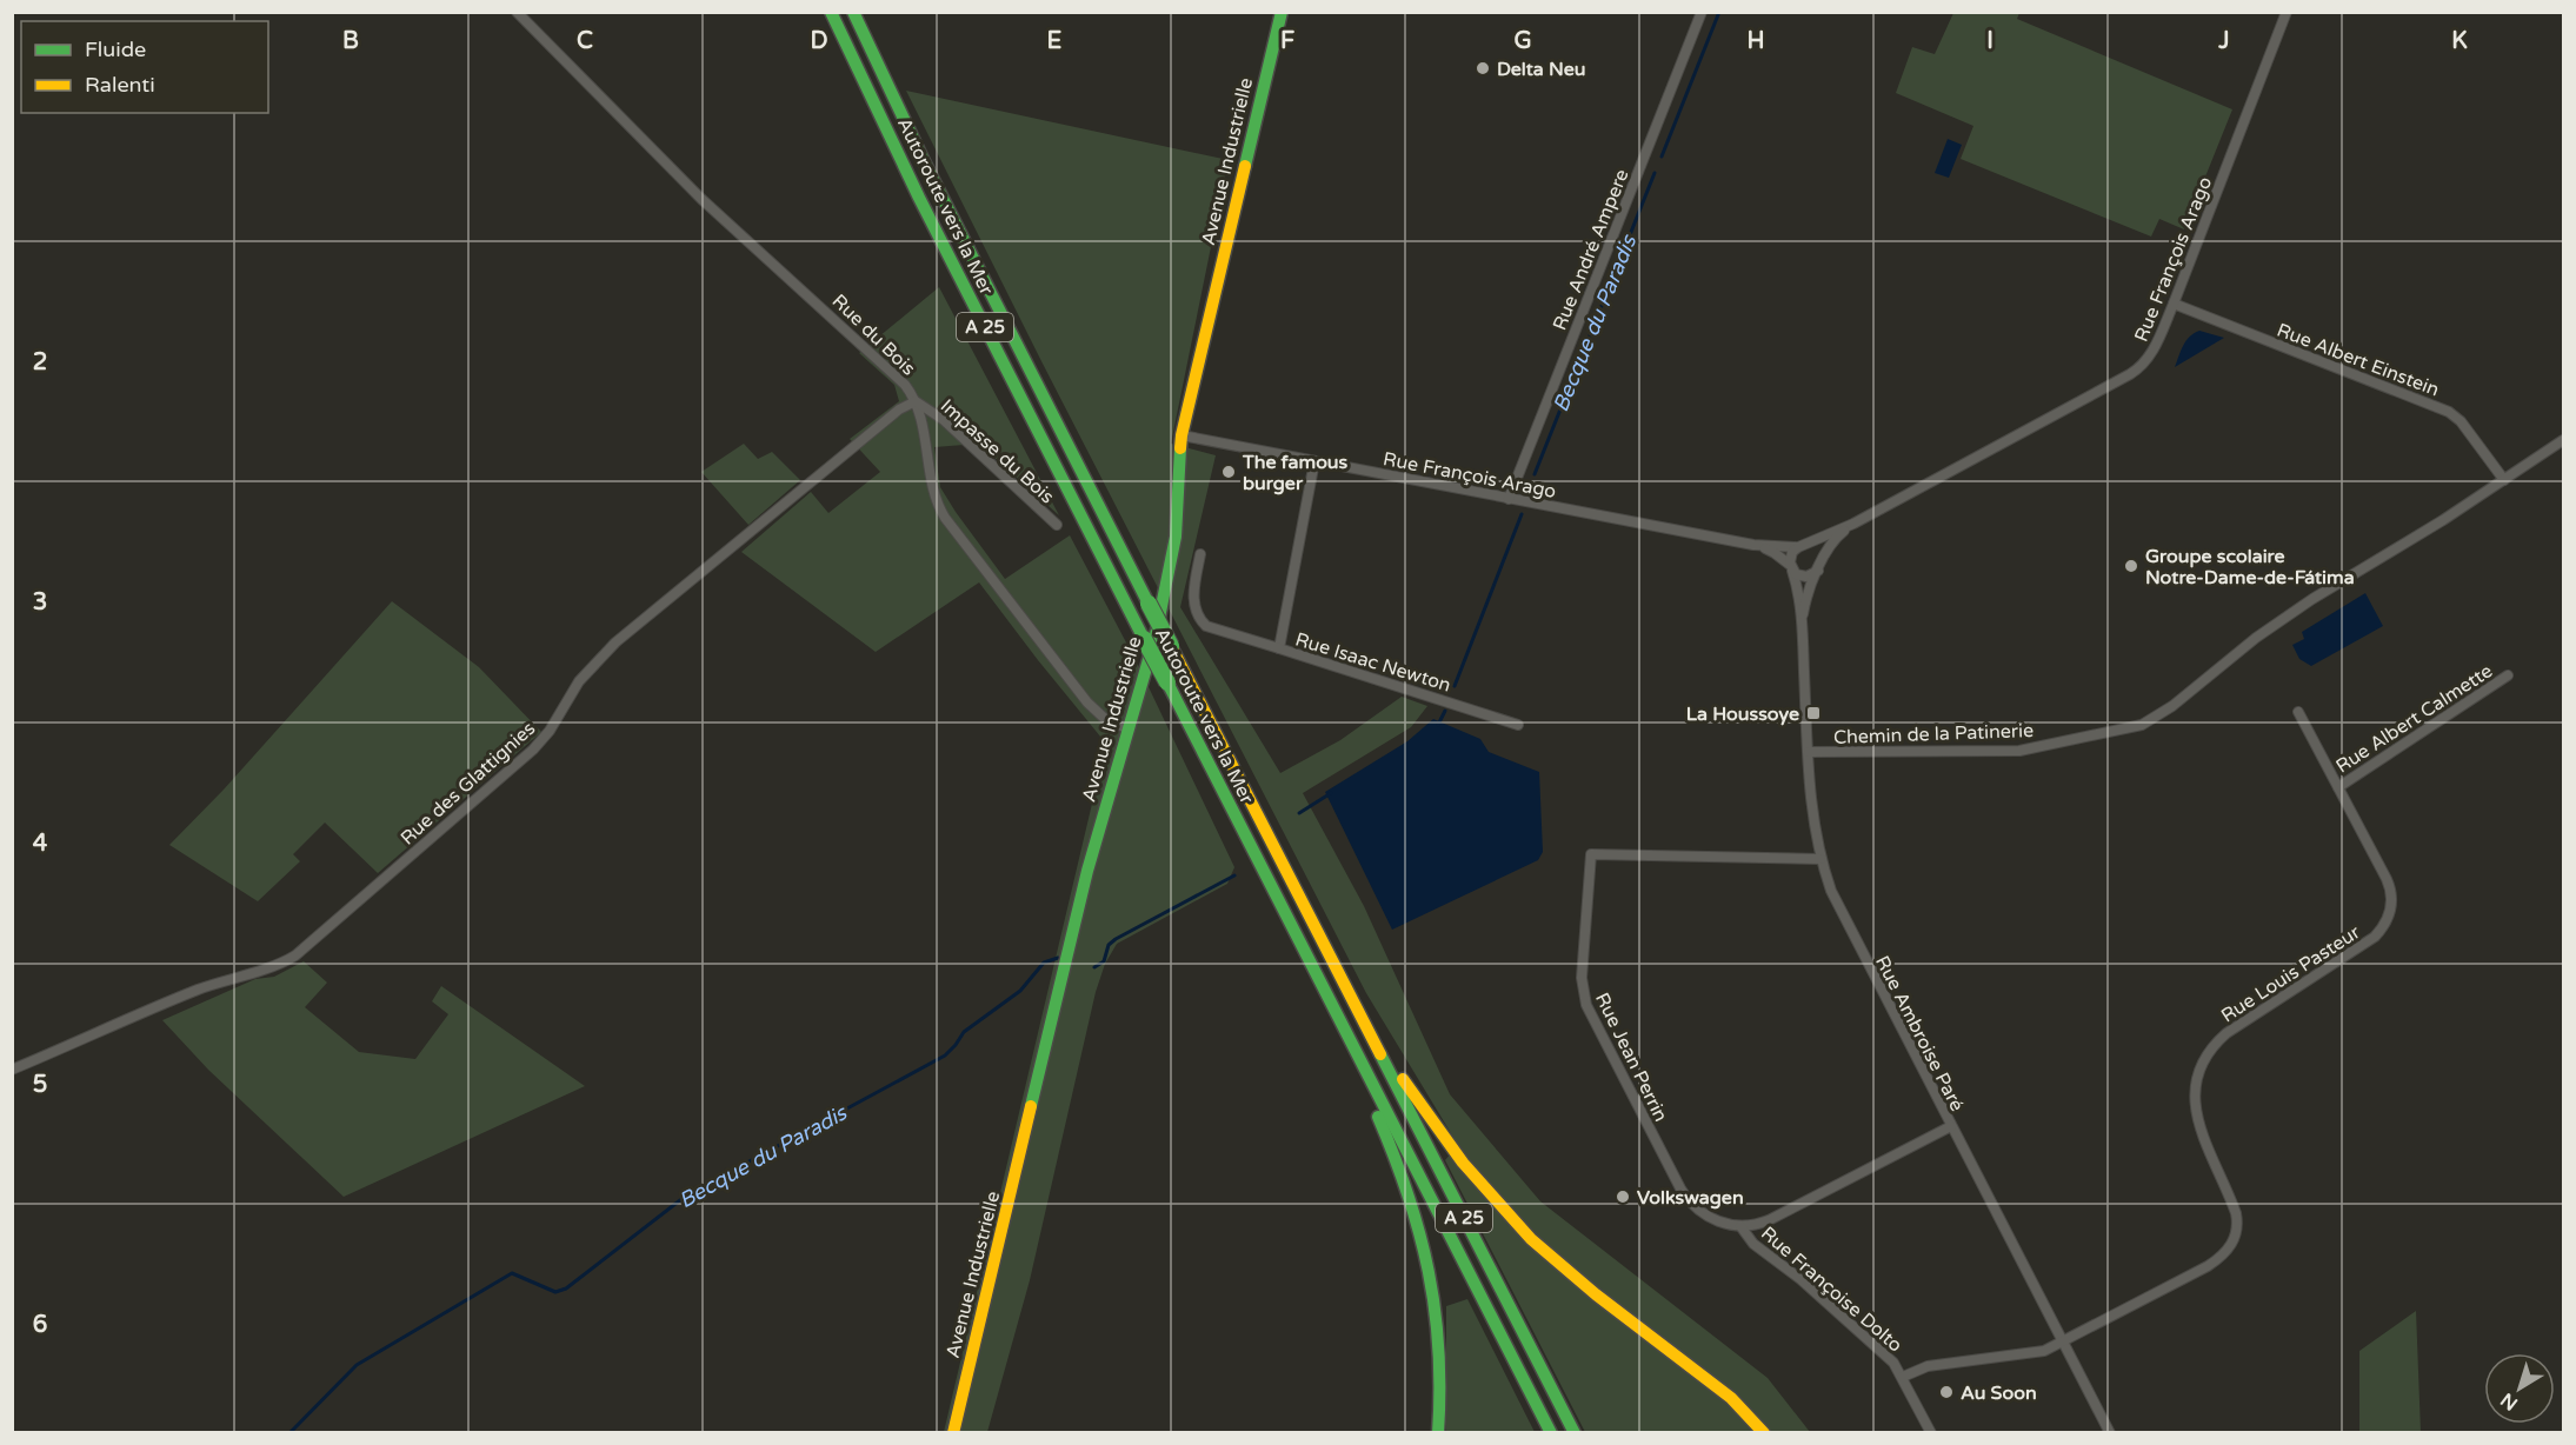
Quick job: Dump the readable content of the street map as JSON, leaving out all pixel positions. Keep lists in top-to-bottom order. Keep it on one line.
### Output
{"streets":{"main road":["Avenue Industrielle","Autoroute vers la Mer","A 25"],"street":["Rue André Ampere","Rue François Arago","Rue du Bois","Rue Albert Einstein","Impasse du Bois","Rue Isaac Newton","Rue Albert Calmette","Chemin de la Patinerie","Rue des Glattignies","Rue Louis Pasteur","Rue Ambroise Paré","Rue Jean Perrin","Rue Françoise Dolto"]},"crossings":[["Avenue Industrielle","Rue François Arago"],["Avenue Industrielle","Rue du Bois"],["Rue André Ampere","Rue François Arago"],["Rue François Arago","Rue Albert Einstein"],["Rue François Arago","Rue Isaac Newton"],["Rue François Arago","Rue Ambroise Paré"],["Rue du Bois","Impasse du Bois"],["Rue du Bois","Rue des Glattignies"],["Rue Albert Einstein","Chemin de la Patinerie"],["Impasse du Bois","Rue des Glattignies"],["Rue Albert Calmette","Rue Louis Pasteur"],["Chemin de la Patinerie","Rue Ambroise Paré"],["Rue Louis Pasteur","Rue Ambroise Paré"],["Rue Louis Pasteur","Rue Françoise Dolto"],["Rue Ambroise Paré","Rue Jean Perrin"],["Rue Jean Perrin","Rue Françoise Dolto"]],"water":["Becque du Paradis"],"places":{"other":["Delta Neu","The famous burger","Groupe scolaire Notre-Dame-de-Fátima","Volkswagen","Au Soon"],"transit":["La Houssoye"]},"legend":["Fluide","Ralenti"],"north":"bottom left","grid":{"columns":["B","C","D","E","F","G","H","I","J","K"],"rows":["2","3","4","5","6"]}}
